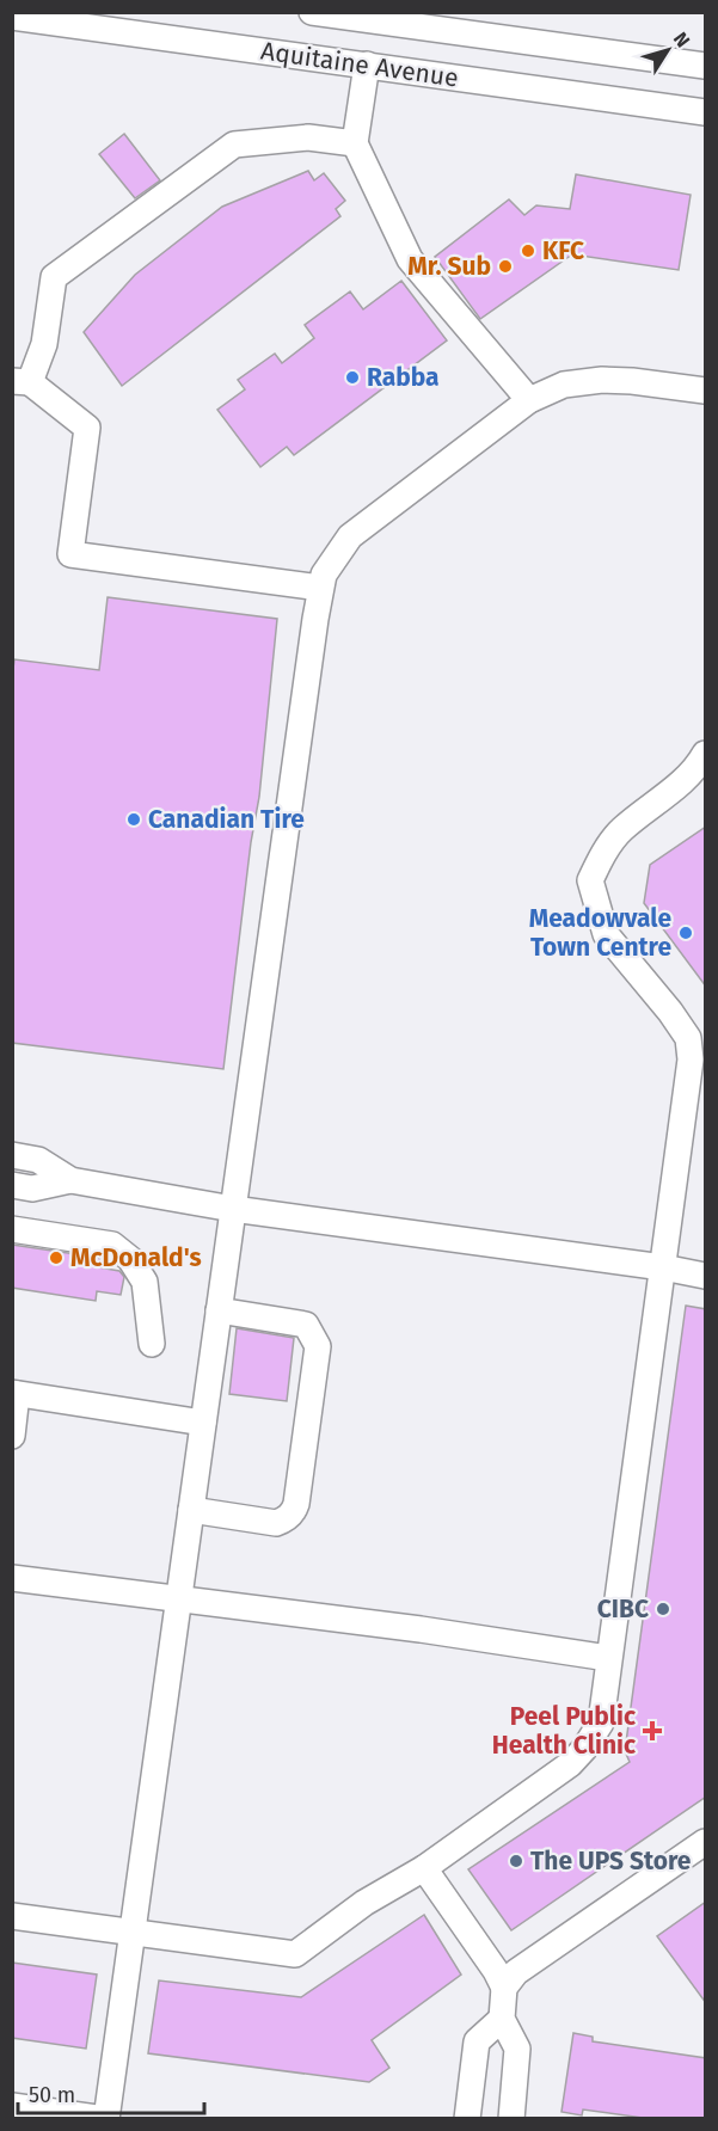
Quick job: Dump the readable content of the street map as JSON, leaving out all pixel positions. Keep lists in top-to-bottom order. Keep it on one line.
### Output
{"streets":{"street":["Aquitaine Avenue"]},"places":{"other":["KFC","Mr. Sub","Rabba","Canadian Tire","Meadowvale Town Centre","McDonald's","CIBC","The UPS Store"],"health":["Peel Public Health Clinic"]},"scale_bar":"50 m","north":"top right"}
